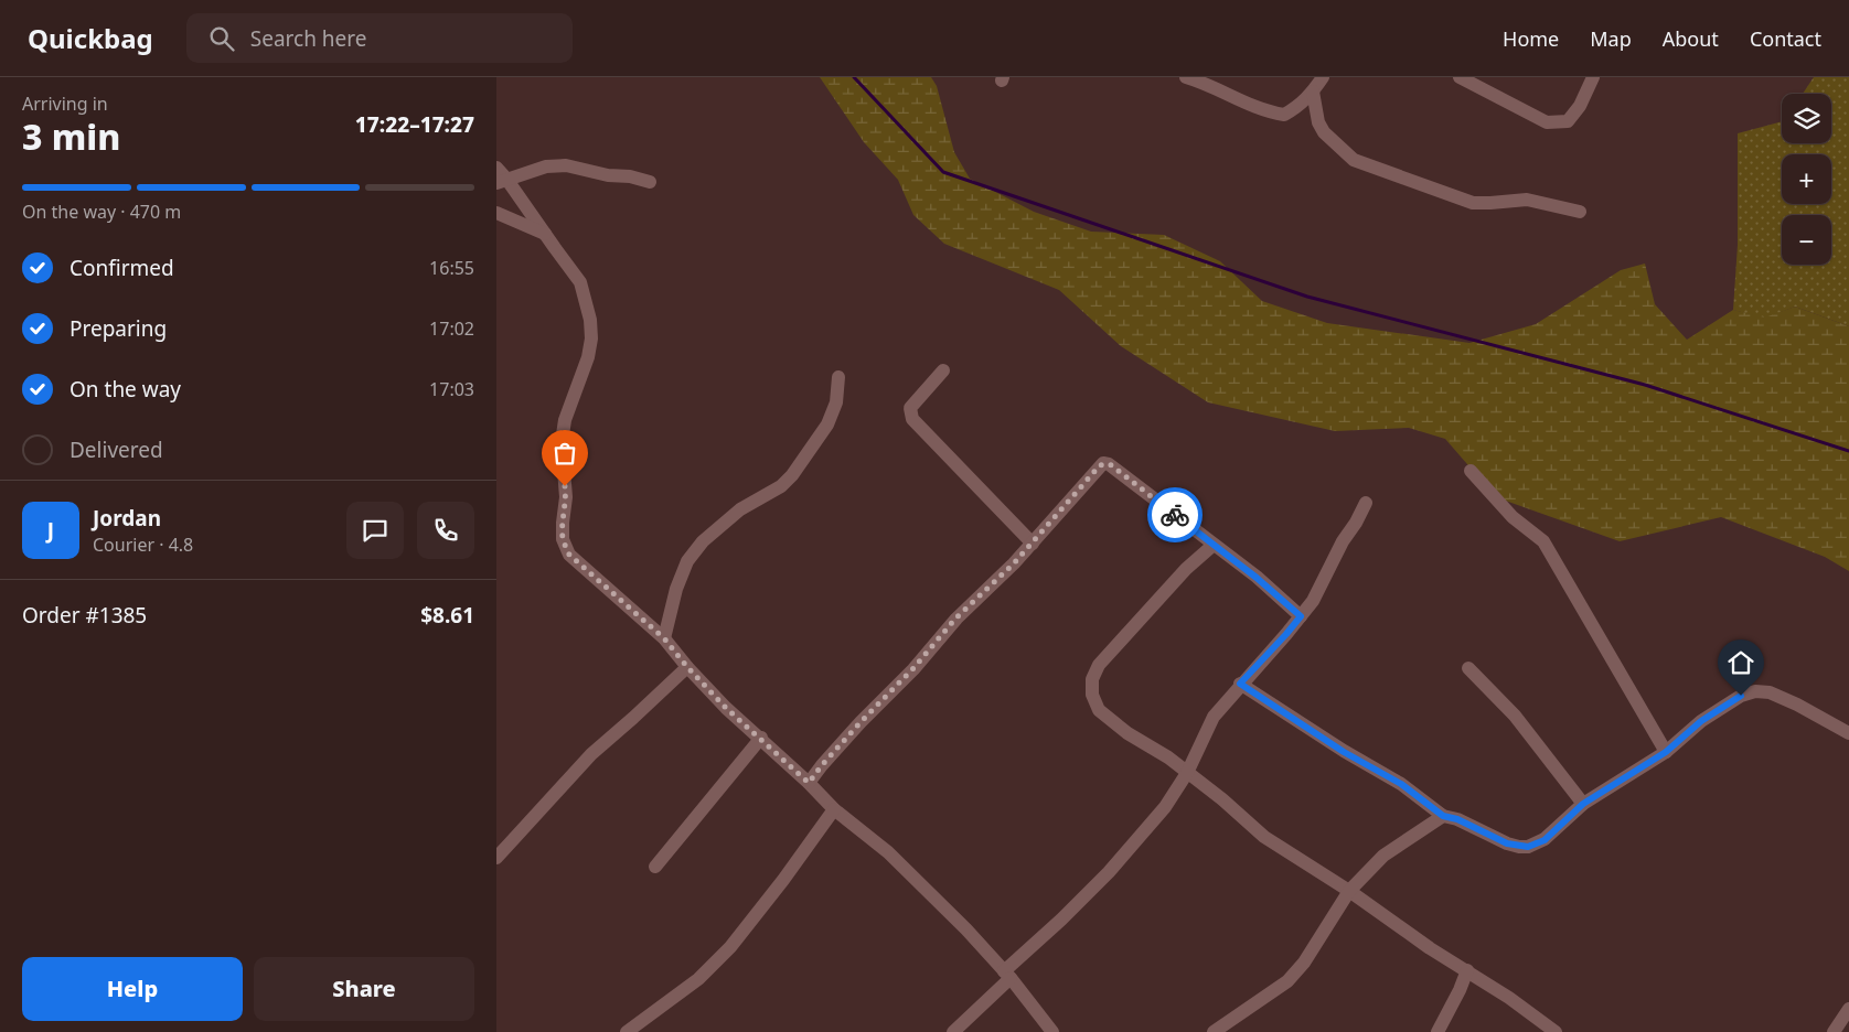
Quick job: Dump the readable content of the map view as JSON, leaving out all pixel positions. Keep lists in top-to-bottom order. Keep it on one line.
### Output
{"page":{"header":"Quickbag","search":"Search here","nav":["Home","Map","About","Contact"],"heading":["3 min","Arriving in","17:22–17:27"],"panel":["Jordan","Courier · 4.8","Order #1385","$8.61"],"map_buttons":["+","−"],"bar":"On the way · 470 m","list":[["Confirmed","16:55"],["Preparing","17:02"],["On the way","17:03"],"Delivered"],"round":"J","buttons":["Help","Share"]}}
